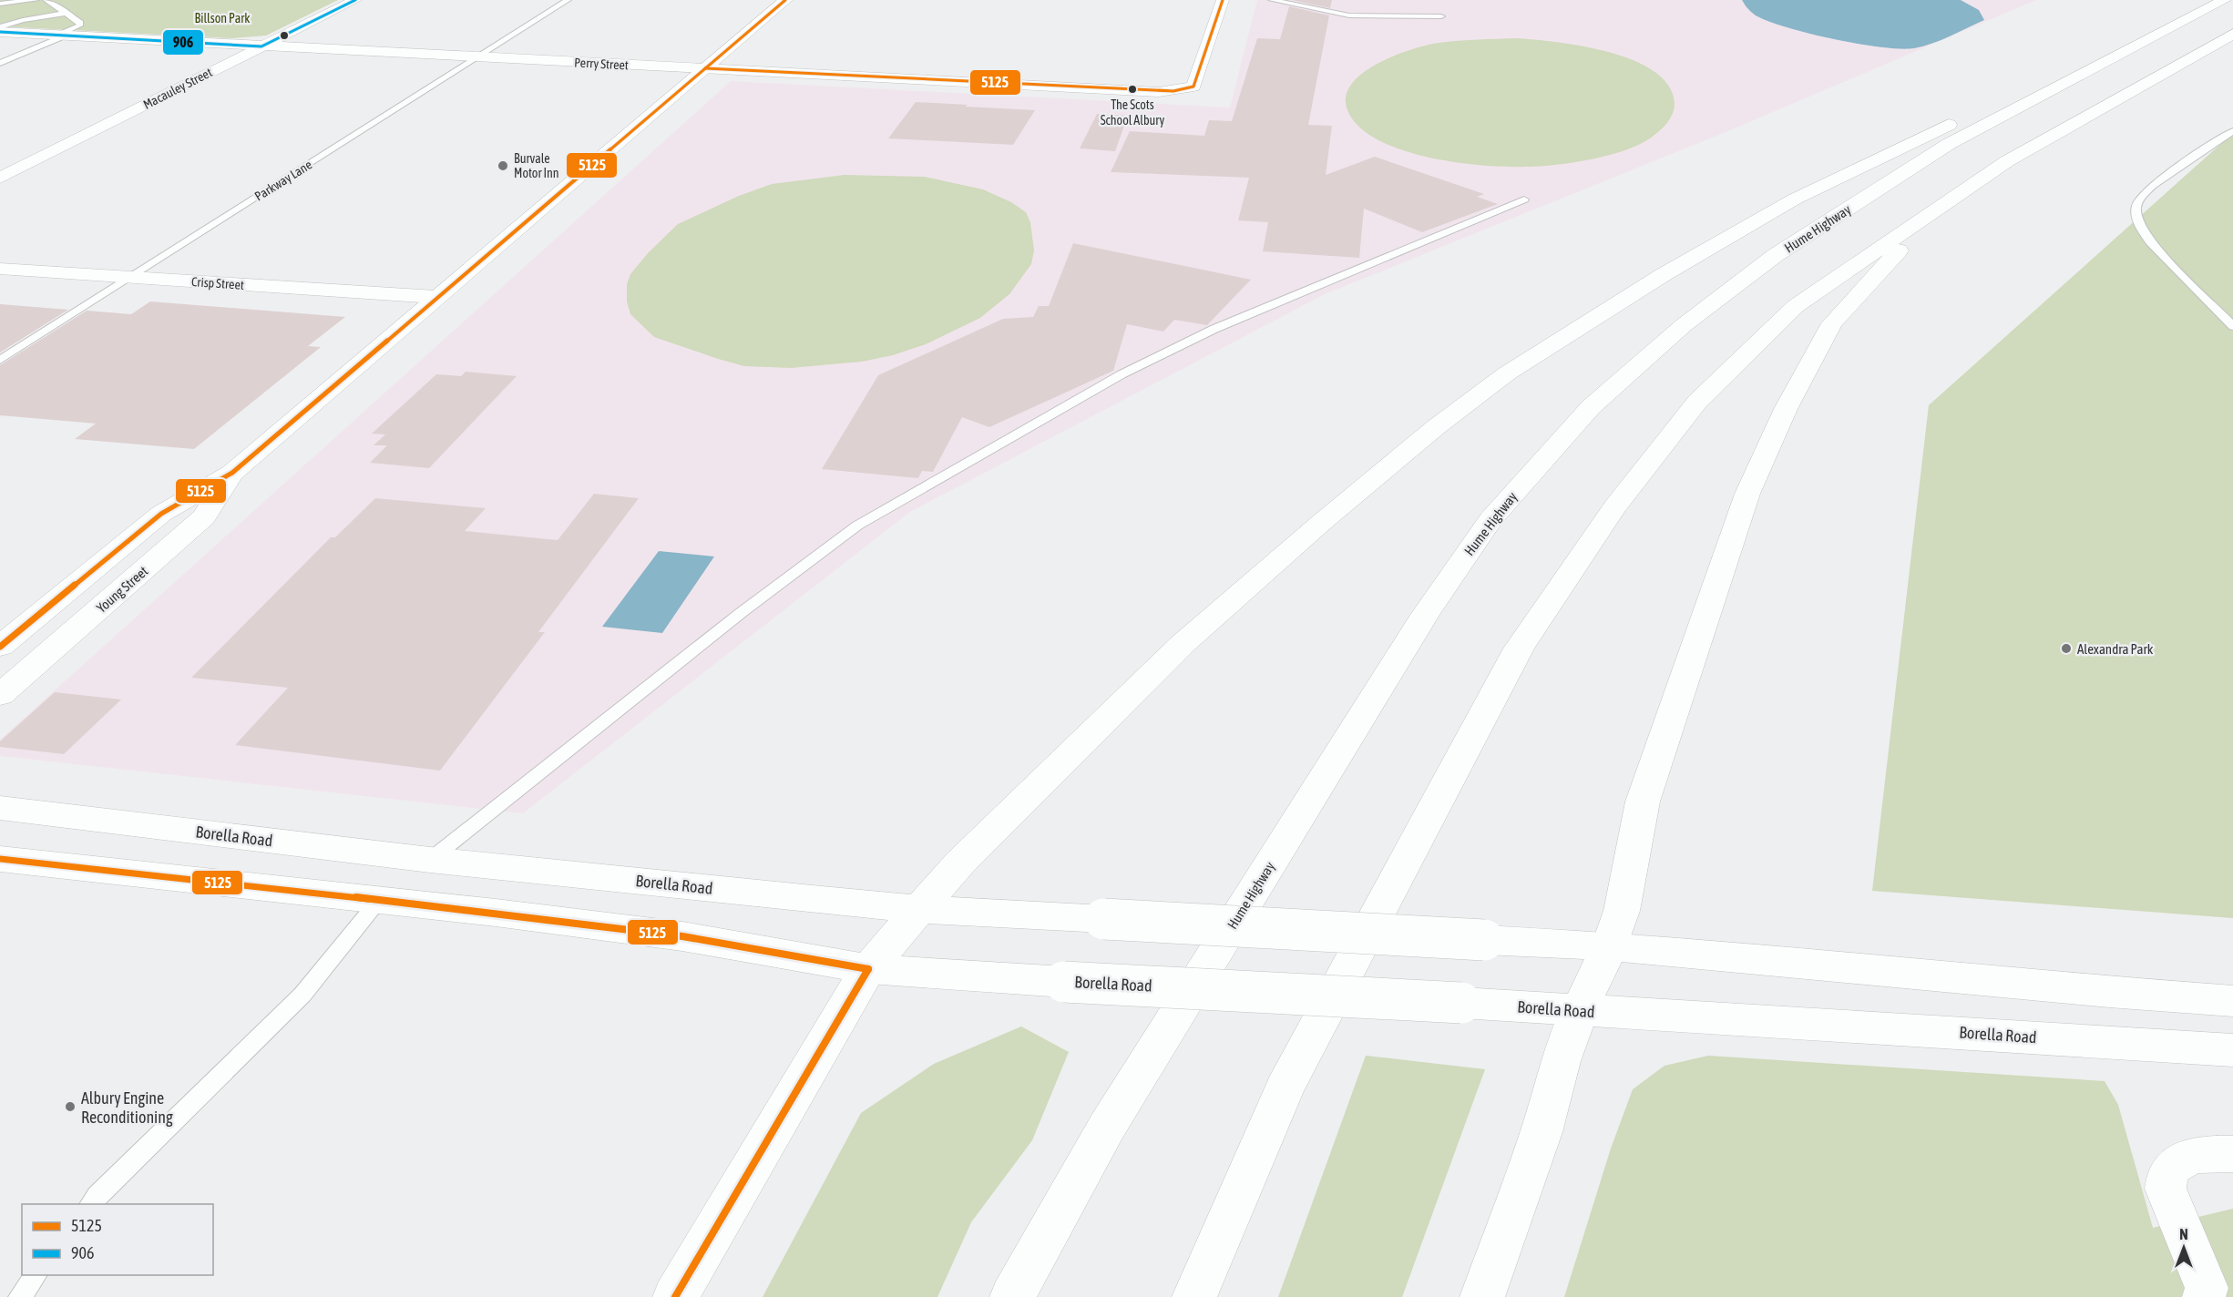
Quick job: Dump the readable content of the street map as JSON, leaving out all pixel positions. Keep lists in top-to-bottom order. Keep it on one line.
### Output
{"streets":{"main road":["Hume Highway","Young Street","Borella Road"],"street":["Perry Street","Macauley Street","Crisp Street"],"lane":["Parkway Lane"]},"crossings":[["Perry Street","Macauley Street"],["Perry Street","Parkway Lane"],["Perry Street","Young Street"],["Parkway Lane","Crisp Street"],["Crisp Street","Young Street"]],"parks":["Billson Park"],"places":["The Scots School Albury","Burvale Motor Inn","Alexandra Park","Albury Engine Reconditioning"],"lines":["transit line 5125","transit line 906"],"legend":["5125","906"],"north":"top"}
